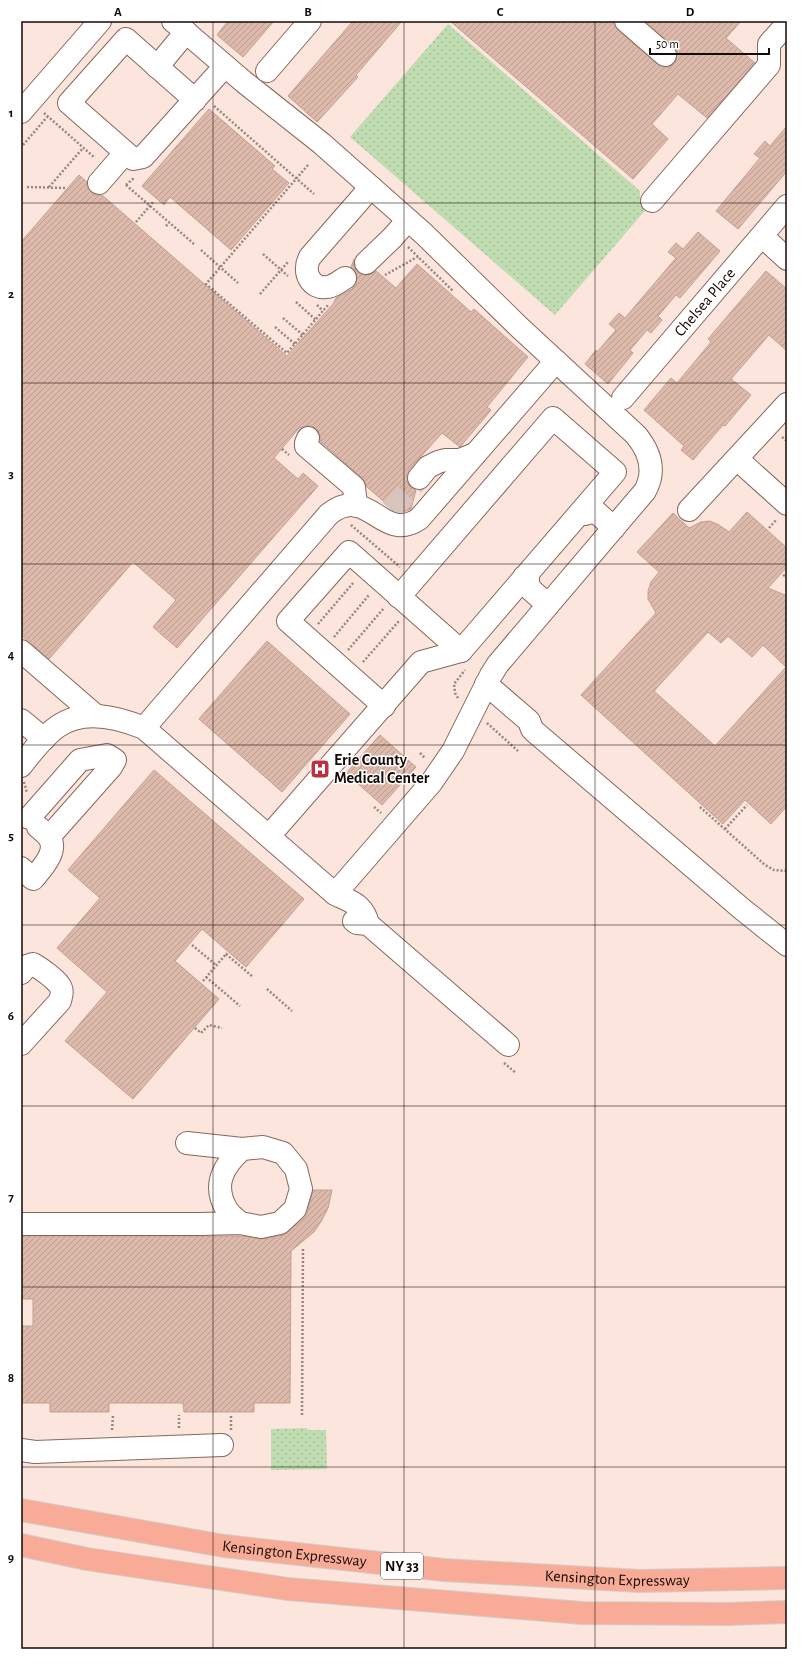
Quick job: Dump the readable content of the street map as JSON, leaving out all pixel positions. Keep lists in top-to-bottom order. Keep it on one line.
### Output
{"streets":{"highway":["Kensington Expressway","NY 33"],"street":["Chelsea Place"]},"places":{"hospital":["Erie County Medical Center"]},"scale_bar":"50 m","grid":{"columns":["A","B","C","D"],"rows":["1","2","3","4","5","6","7","8","9"]}}
